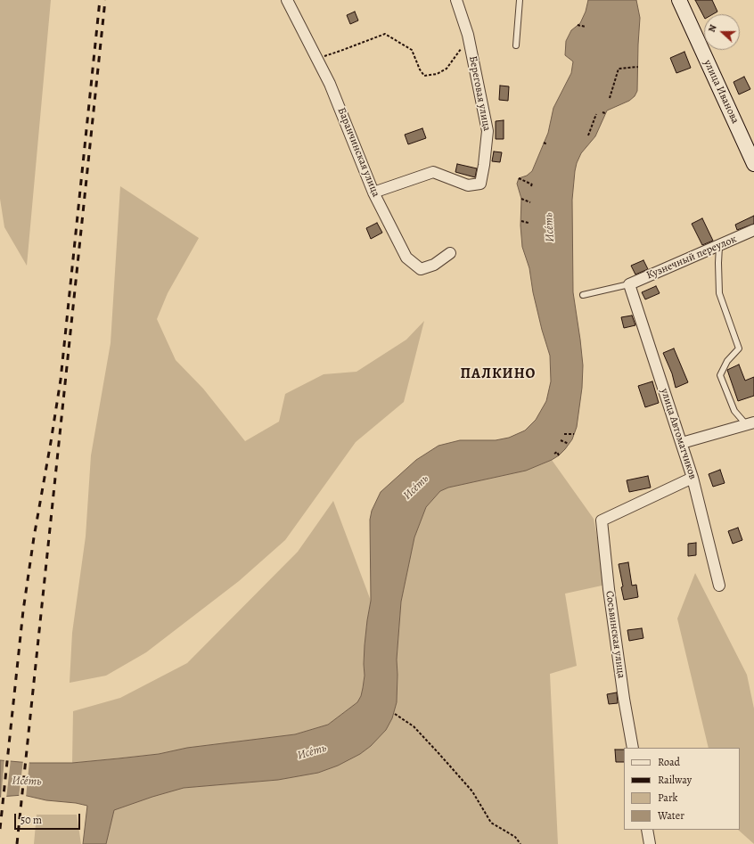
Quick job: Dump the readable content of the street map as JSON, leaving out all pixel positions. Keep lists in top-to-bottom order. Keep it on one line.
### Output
{"streets":{"street":["улица Иванова","Береговая улица","Баранчинская улица","Кузнечный переулок","улица Автоматчиков","Сосьвинская улица"]},"crossings":[["Береговая улица","Баранчинская улица"],["Кузнечный переулок","улица Автоматчиков"],["улица Автоматчиков","Сосьвинская улица"]],"districts":["ПАЛКИНО"],"water":["Исе́ть"],"legend":["Road","Railway","Park","Water"],"scale_bar":"50 m","north":"left"}
